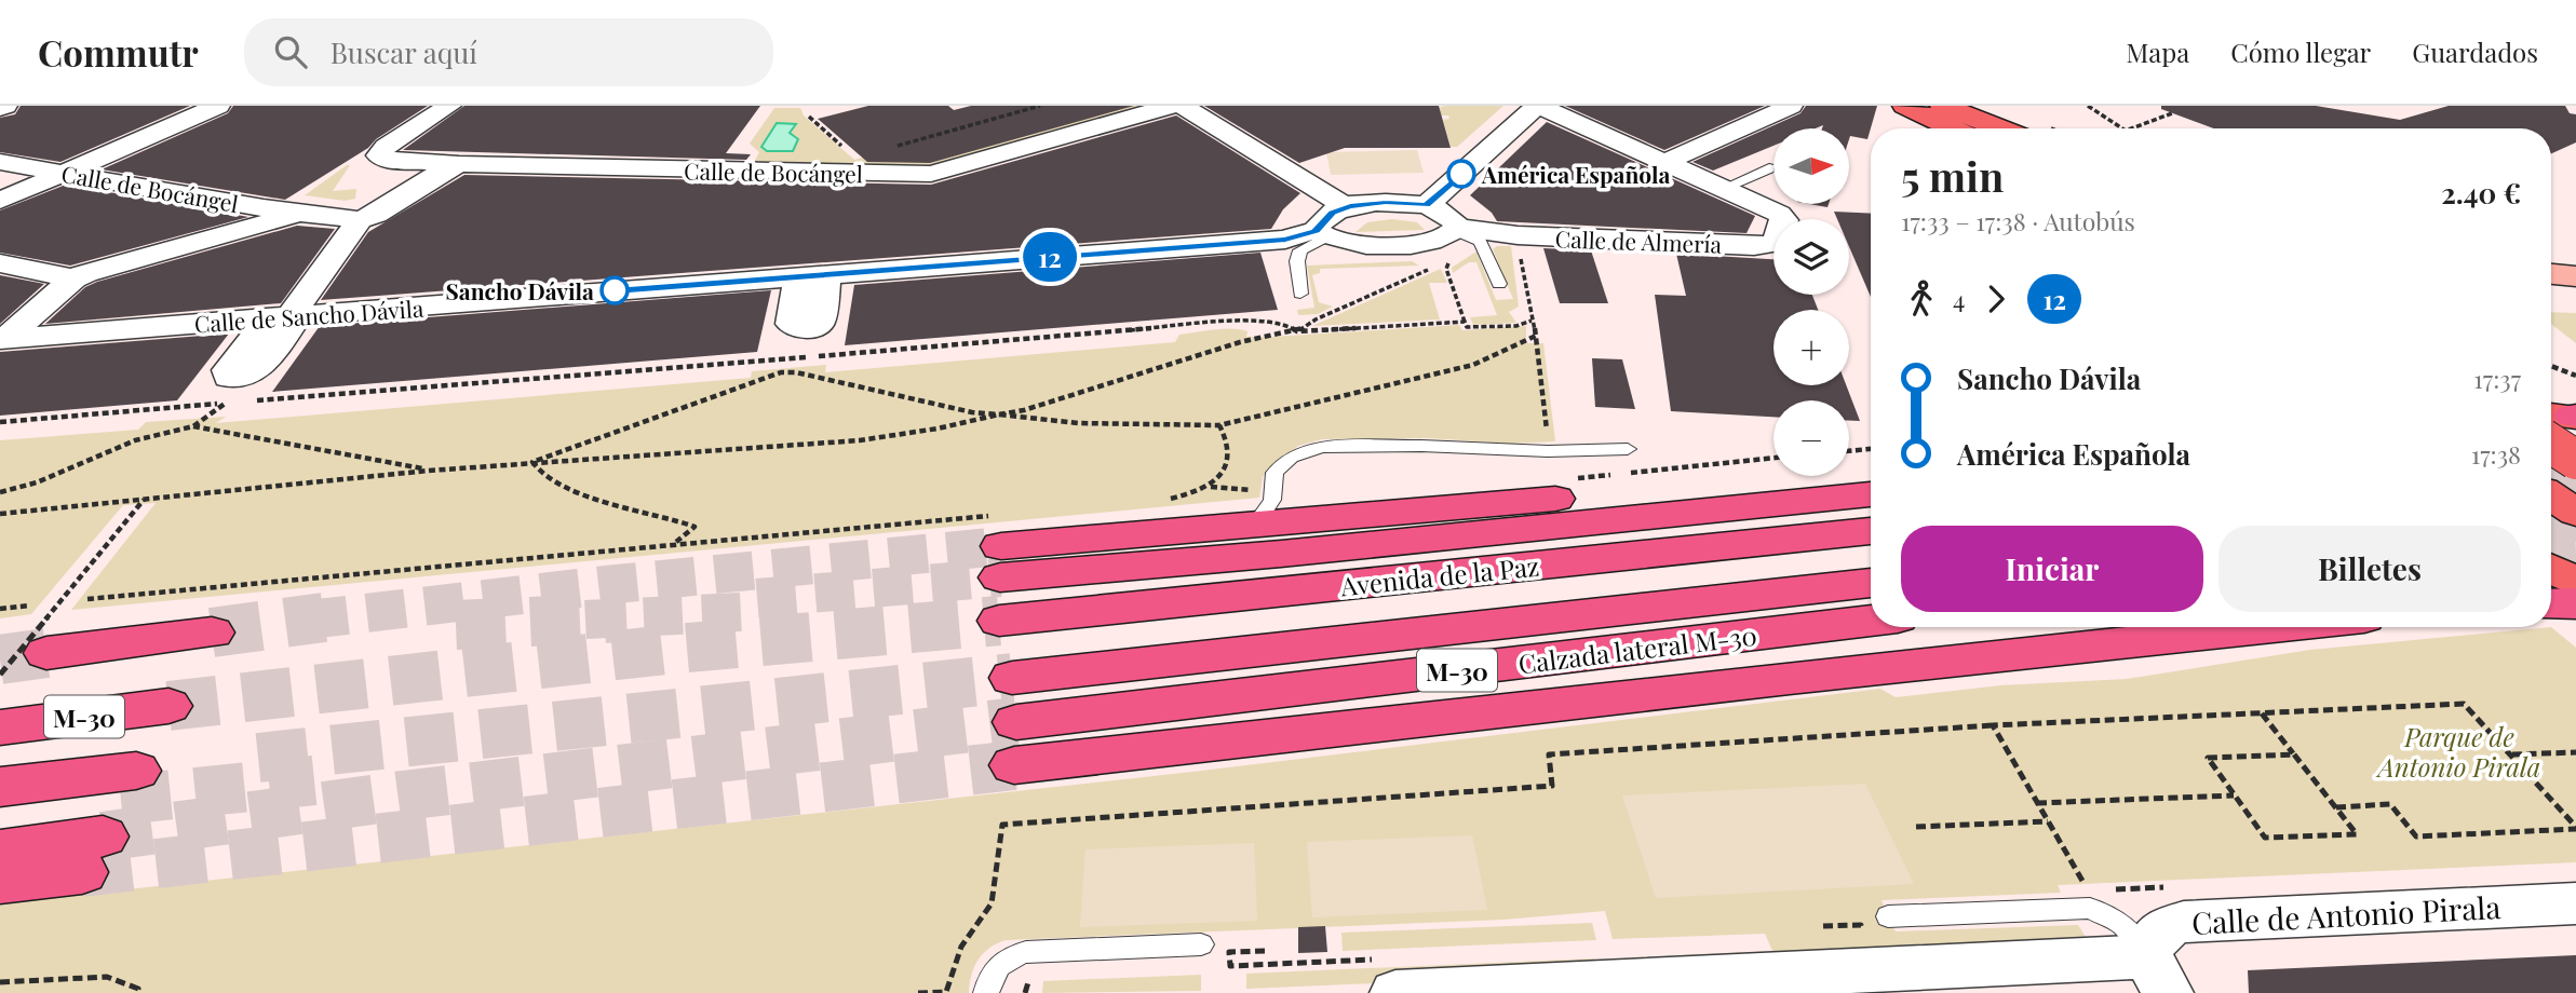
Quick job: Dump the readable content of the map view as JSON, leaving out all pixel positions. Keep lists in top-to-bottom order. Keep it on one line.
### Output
{"streets":{"highway":["Avenida de la Paz","Calzada lateral M-30","M-30"],"street":["Calle de Bocángel","Calle de Almería","Calle de Sancho Dávila","Calle de Antonio Pirala"]},"parks":["Parque de Antonio Pirala"],"places":["América Española","Sancho Dávila"],"lines":["bus line 12"],"north":"right","page":{"header":"Commutr","search":"Buscar aquí","nav":["Mapa","Cómo llegar","Guardados"],"on_map":"12","map_buttons":["+","−"],"heading":["5 min","17:33 – 17:38 · Autobús","2.40 €"],"legs":["4","12"],"list":[{"name":"Sancho Dávila","value":"17:37"},{"name":"América Española","value":"17:38"}],"buttons":["Iniciar","Billetes"]}}
